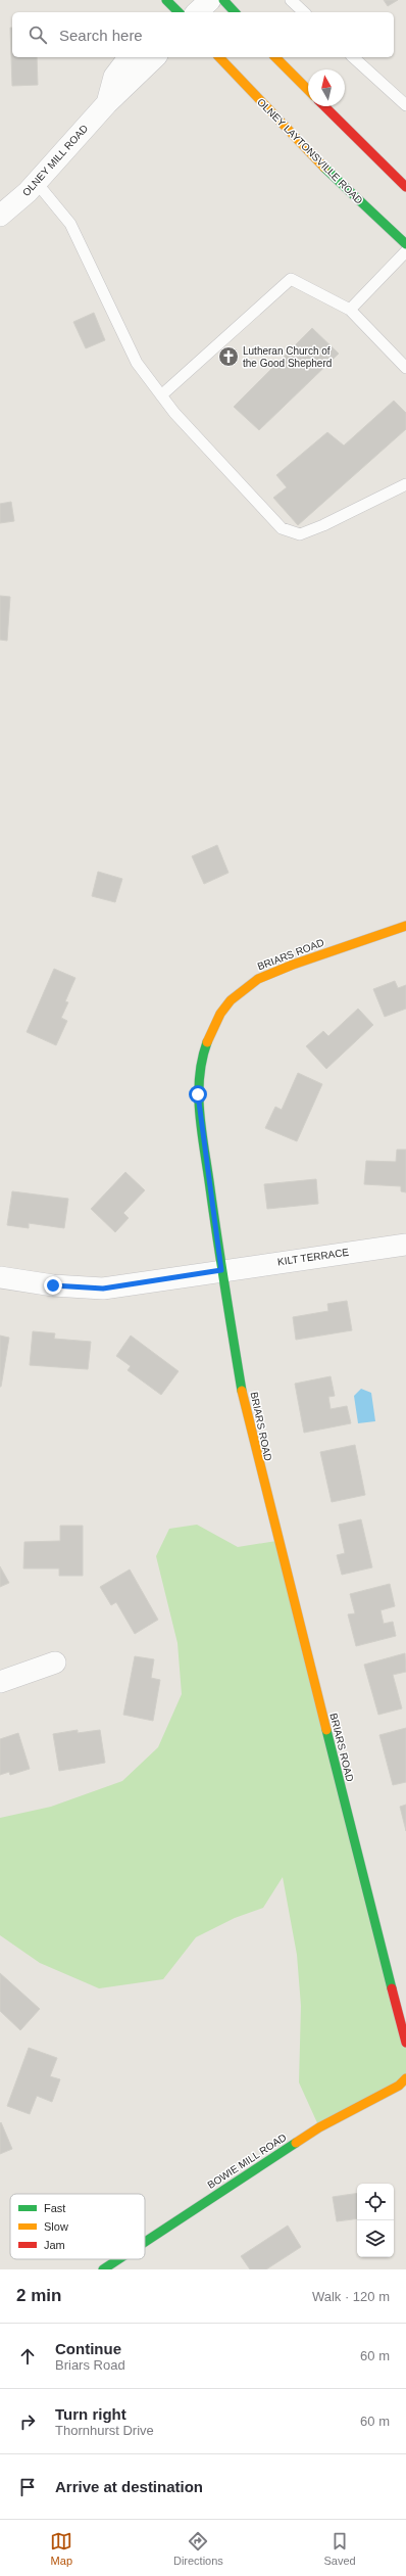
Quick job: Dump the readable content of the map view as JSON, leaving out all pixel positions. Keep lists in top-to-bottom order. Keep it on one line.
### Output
{"streets":{"street":["OLNEY LAYTONSVILLE ROAD","OLNEY MILL ROAD","BRIARS ROAD","KILT TERRACE","BOWIE MILL ROAD"]},"crossings":[["BRIARS ROAD","KILT TERRACE"]],"places":{"church":["Lutheran Church of the Good Shepherd"]},"legend":["Fast","Slow","Jam"],"north":"top","page":{"search":"Search here","heading":["2 min","Walk · 120 m"],"list":[["Continue","Briars Road","60 m"],["Turn right","Thornhurst Drive","60 m"],"Arrive at destination"],"nav":["Map","Directions","Saved"]}}
